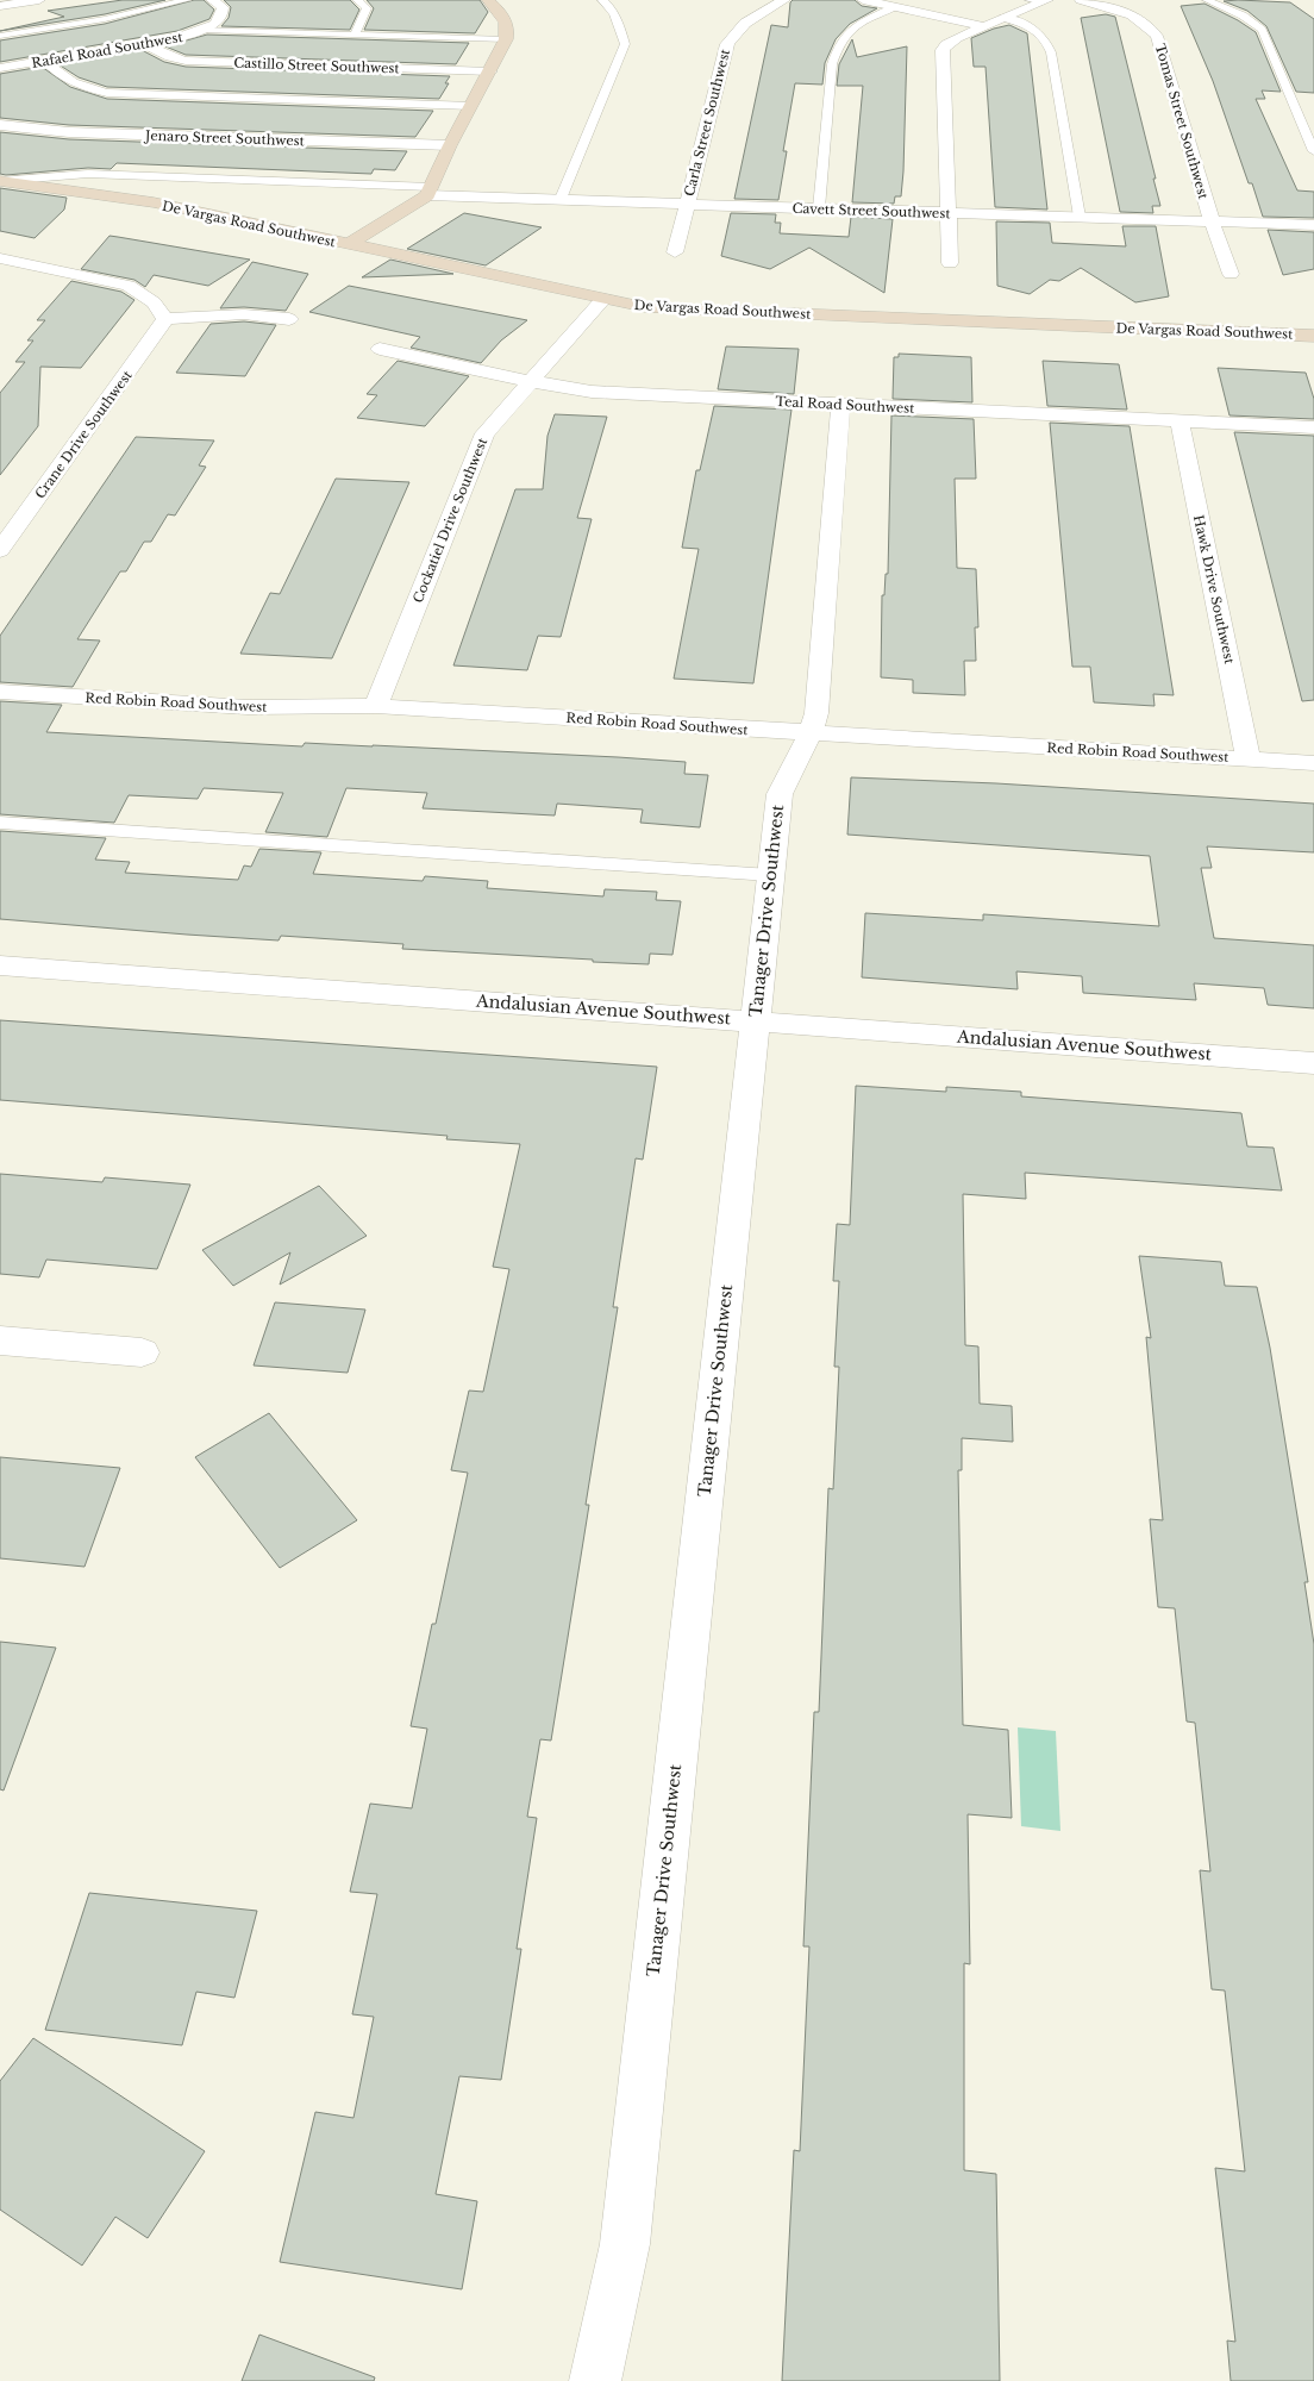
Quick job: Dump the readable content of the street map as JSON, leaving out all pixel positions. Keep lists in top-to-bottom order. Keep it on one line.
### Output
{"streets":{"street":["Rafael Road Southwest","Castillo Street Southwest","Tomas Street Southwest","Carla Street Southwest","Jenaro Street Southwest","Cavett Street Southwest","De Vargas Road Southwest","Teal Road Southwest","Crane Drive Southwest","Cockatiel Drive Southwest","Hawk Drive Southwest","Red Robin Road Southwest","Tanager Drive Southwest","Andalusian Avenue Southwest"]},"crossings":[["Rafael Road Southwest","Castillo Street Southwest"],["Tomas Street Southwest","Cavett Street Southwest"],["Carla Street Southwest","Cavett Street Southwest"],["De Vargas Road Southwest","Cockatiel Drive Southwest"],["Teal Road Southwest","Cockatiel Drive Southwest"],["Teal Road Southwest","Hawk Drive Southwest"],["Teal Road Southwest","Tanager Drive Southwest"],["Cockatiel Drive Southwest","Red Robin Road Southwest"],["Hawk Drive Southwest","Red Robin Road Southwest"],["Red Robin Road Southwest","Tanager Drive Southwest"],["Tanager Drive Southwest","Andalusian Avenue Southwest"]]}
